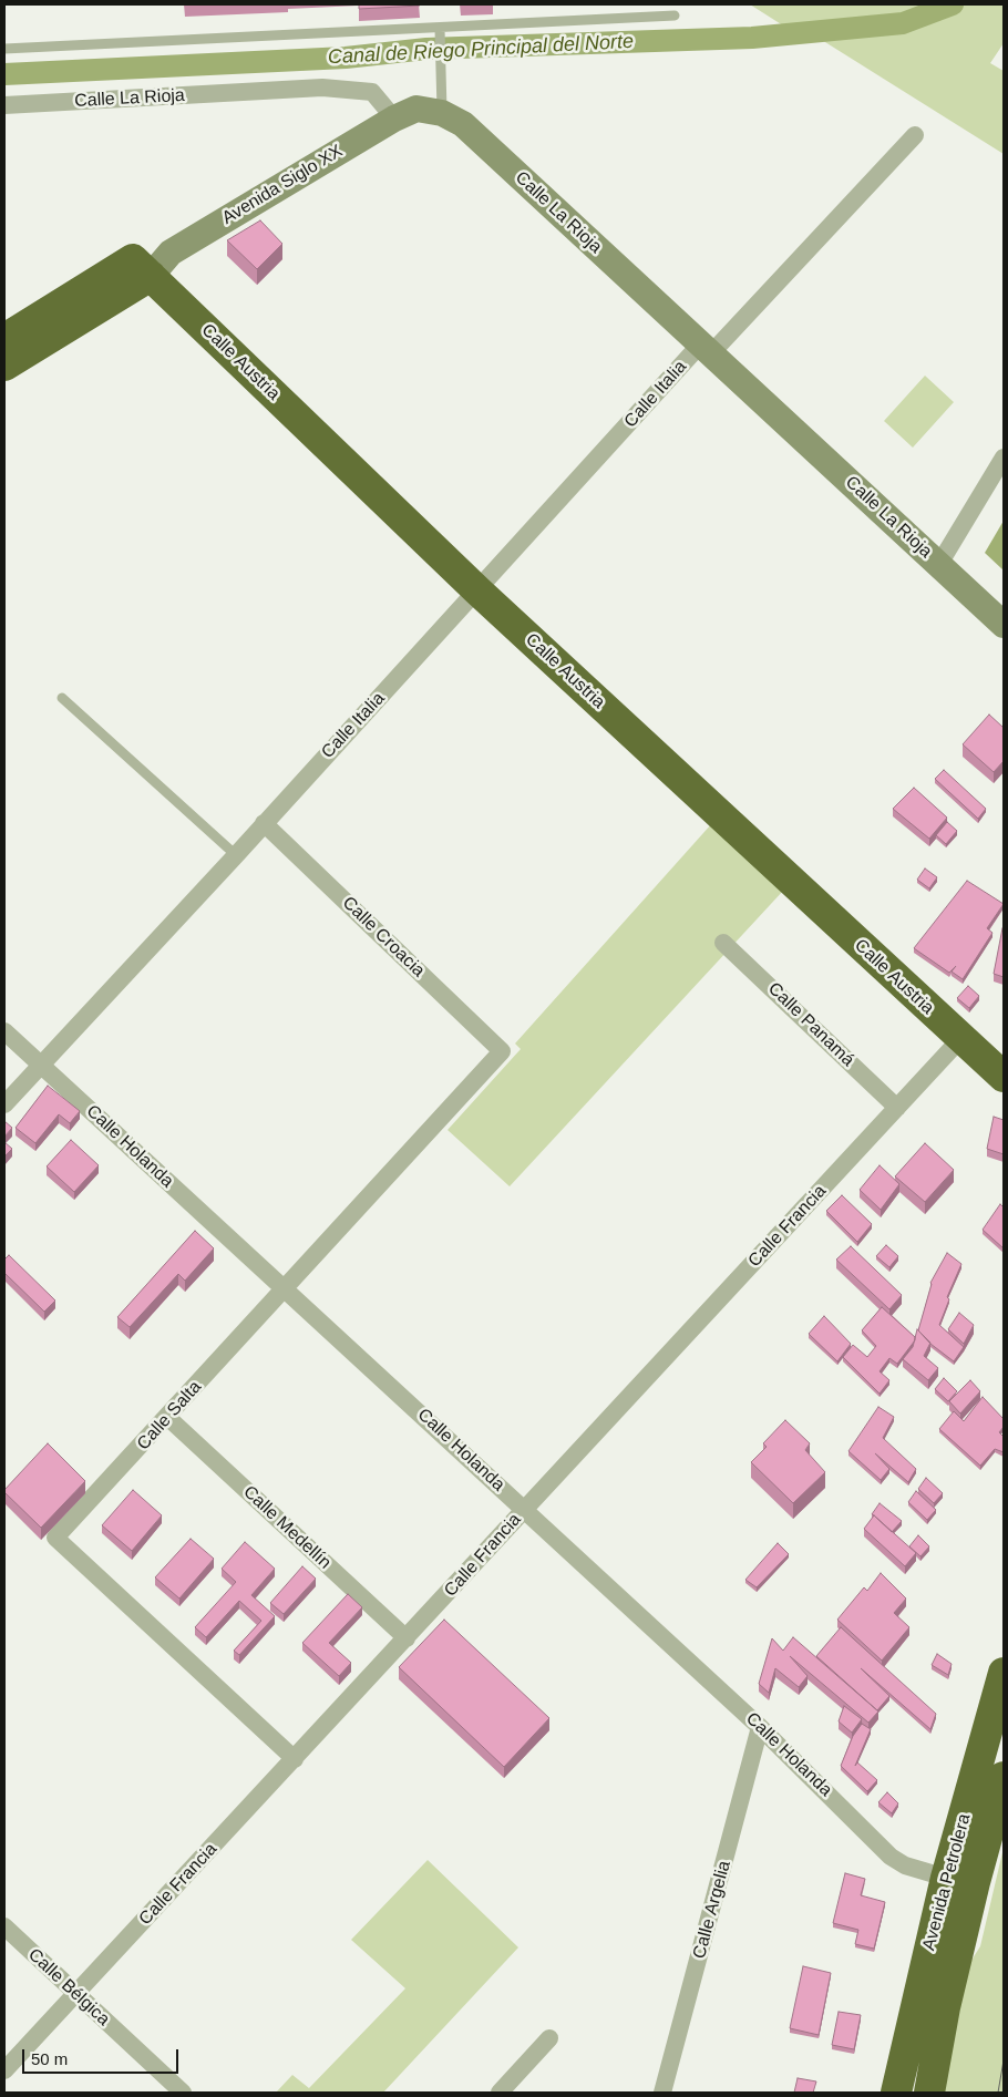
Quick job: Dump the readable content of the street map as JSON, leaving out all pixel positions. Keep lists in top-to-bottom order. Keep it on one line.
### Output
{"streets":{"highway":["Avenida Siglo XX","Calle Austria","Avenida Petrolera"],"street":["Calle La Rioja","Calle Italia","Calle Croacia","Calle Panamá","Calle Holanda","Calle Francia","Calle Salta","Calle Medellín","Calle Argelia","Calle Bélgica"]},"crossings":[["Calle La Rioja","Avenida Siglo XX"],["Calle La Rioja","Calle Italia"],["Avenida Siglo XX","Calle Austria"],["Calle Austria","Calle Italia"],["Calle Austria","Calle Francia"],["Calle Italia","Calle Croacia"],["Calle Italia","Calle Holanda"],["Calle Croacia","Calle Salta"],["Calle Panamá","Calle Francia"],["Calle Holanda","Calle Francia"],["Calle Holanda","Calle Salta"],["Calle Holanda","Avenida Petrolera"],["Calle Holanda","Calle Argelia"],["Calle Francia","Calle Salta"],["Calle Francia","Calle Medellín"],["Calle Francia","Calle Bélgica"],["Calle Salta","Calle Medellín"]],"water":["Canal de Riego Principal del Norte"],"scale_bar":"50 m"}
